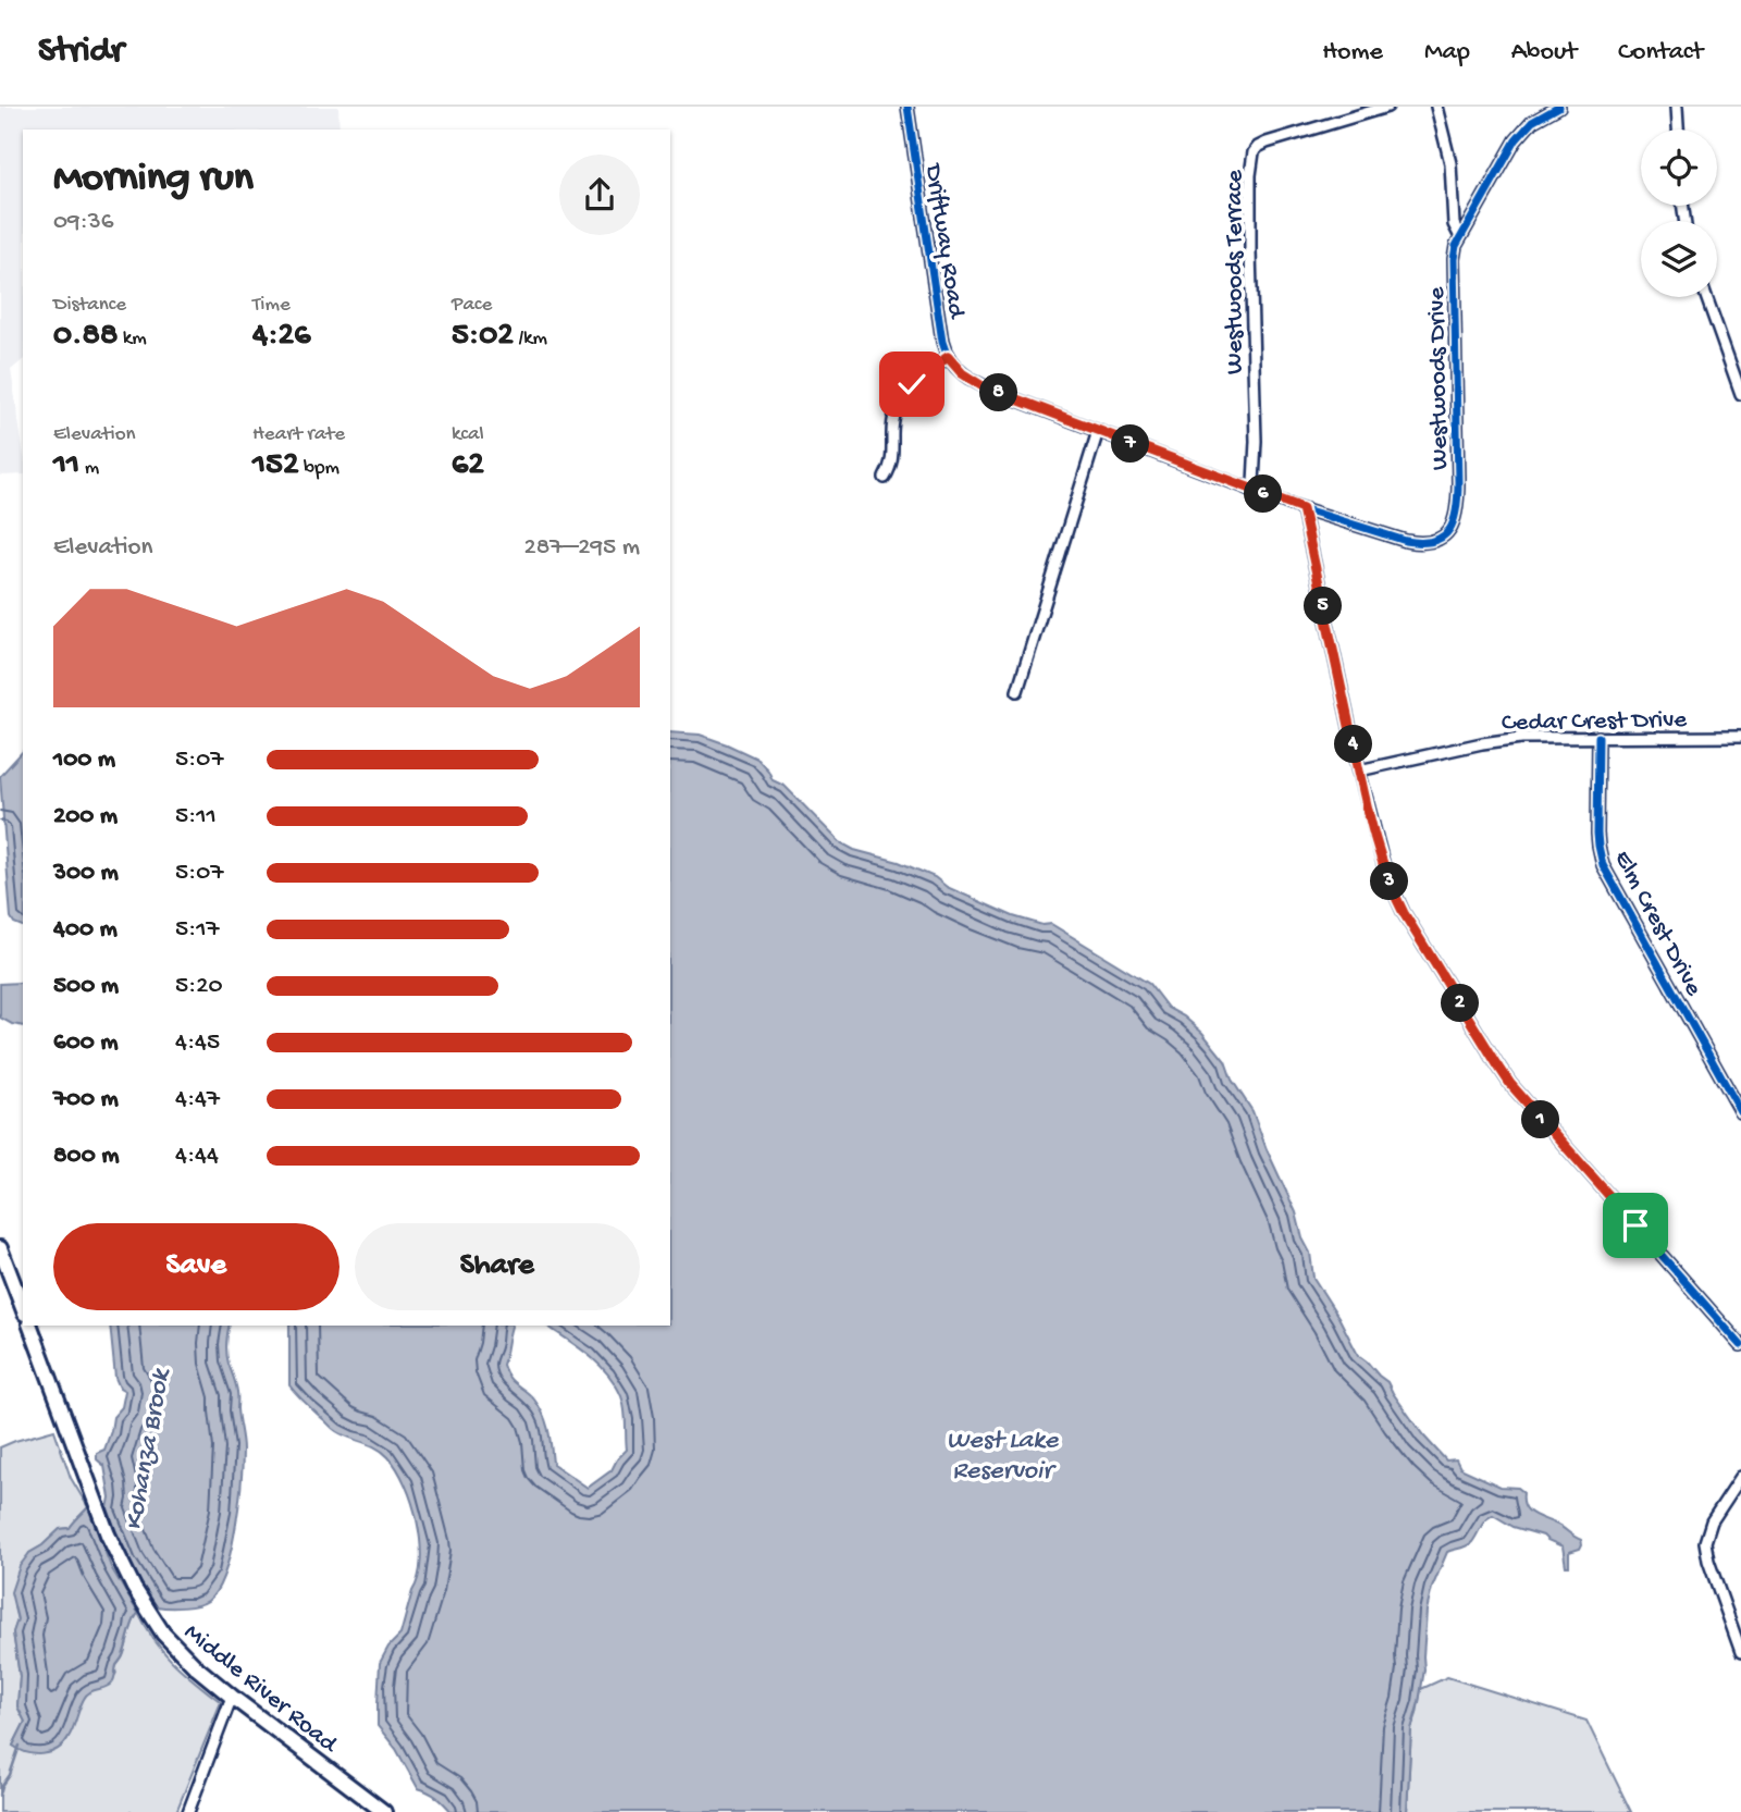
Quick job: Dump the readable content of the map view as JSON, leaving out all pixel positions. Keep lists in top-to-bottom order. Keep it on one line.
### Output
{"streets":{"main road":["Middle River Road"],"street":["Driftway Road","Westwoods Terrace","Westwoods Drive","Cedar Crest Drive","Elm Crest Drive"]},"crossings":[["Cedar Crest Drive","Elm Crest Drive"]],"water":["West Lake Reservoir","Kohanza Brook"],"page":{"header":"Stridr","nav":["Home","Map","About","Contact"],"heading":["Morning run","09:36"],"stats":[["Distance","0.88 km"],["Time","4:26"],["Pace","5:02 /km"],["Elevation","11 m"],["Heart rate","152 bpm"],["kcal","62"]],"pins":["8","7","6","5","4","3","2","1"],"chart":["Elevation","287–295 m"],"list":[{"name":"100 m","note":"5:07"},{"name":"200 m","note":"5:11"},{"name":"300 m","note":"5:07"},{"name":"400 m","note":"5:17"},{"name":"500 m","note":"5:20"},{"name":"600 m","note":"4:45"},{"name":"700 m","note":"4:47"},{"name":"800 m","note":"4:44"}],"buttons":["Save","Share"]}}
